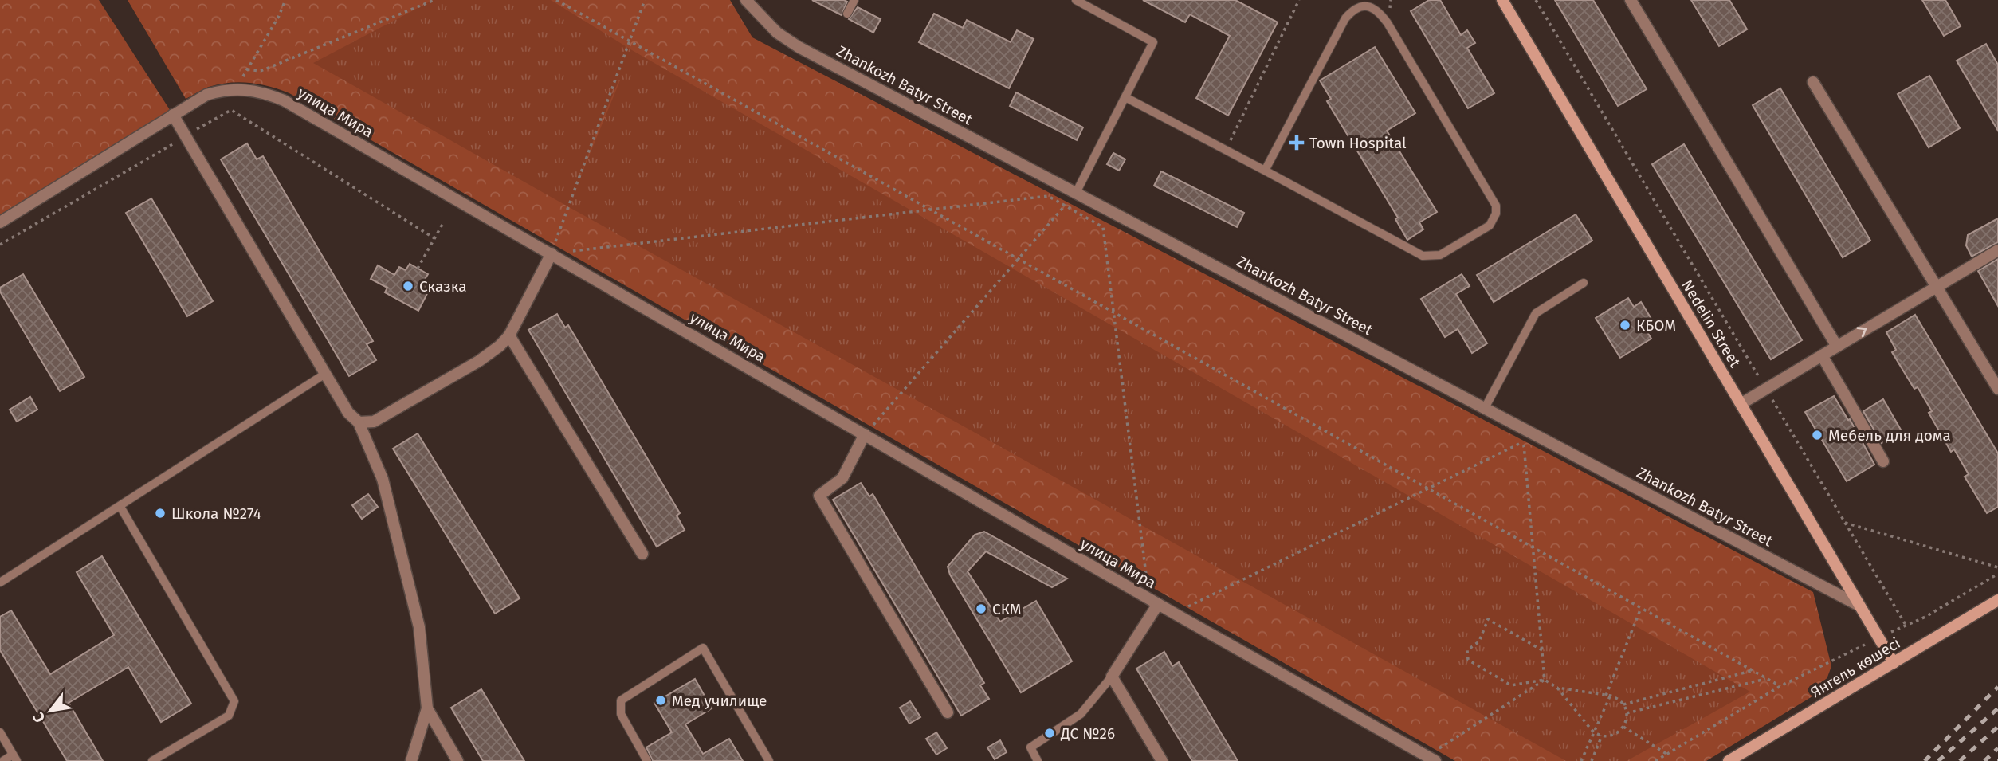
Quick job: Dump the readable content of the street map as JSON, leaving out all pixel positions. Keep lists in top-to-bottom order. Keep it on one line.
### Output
{"streets":{"street":["Zhankozh Batyr Street","улица Мира","Nedelin Street","Янгель көшесі"]},"crossings":[["Zhankozh Batyr Street","Nedelin Street"],["Nedelin Street","Янгель көшесі"]],"places":{"health":["Town Hospital"],"other":["Сказка","КБОМ","Мебель для дома","Школа №274","СКМ","Мед училище","ДС №26"]},"north":"bottom left"}
